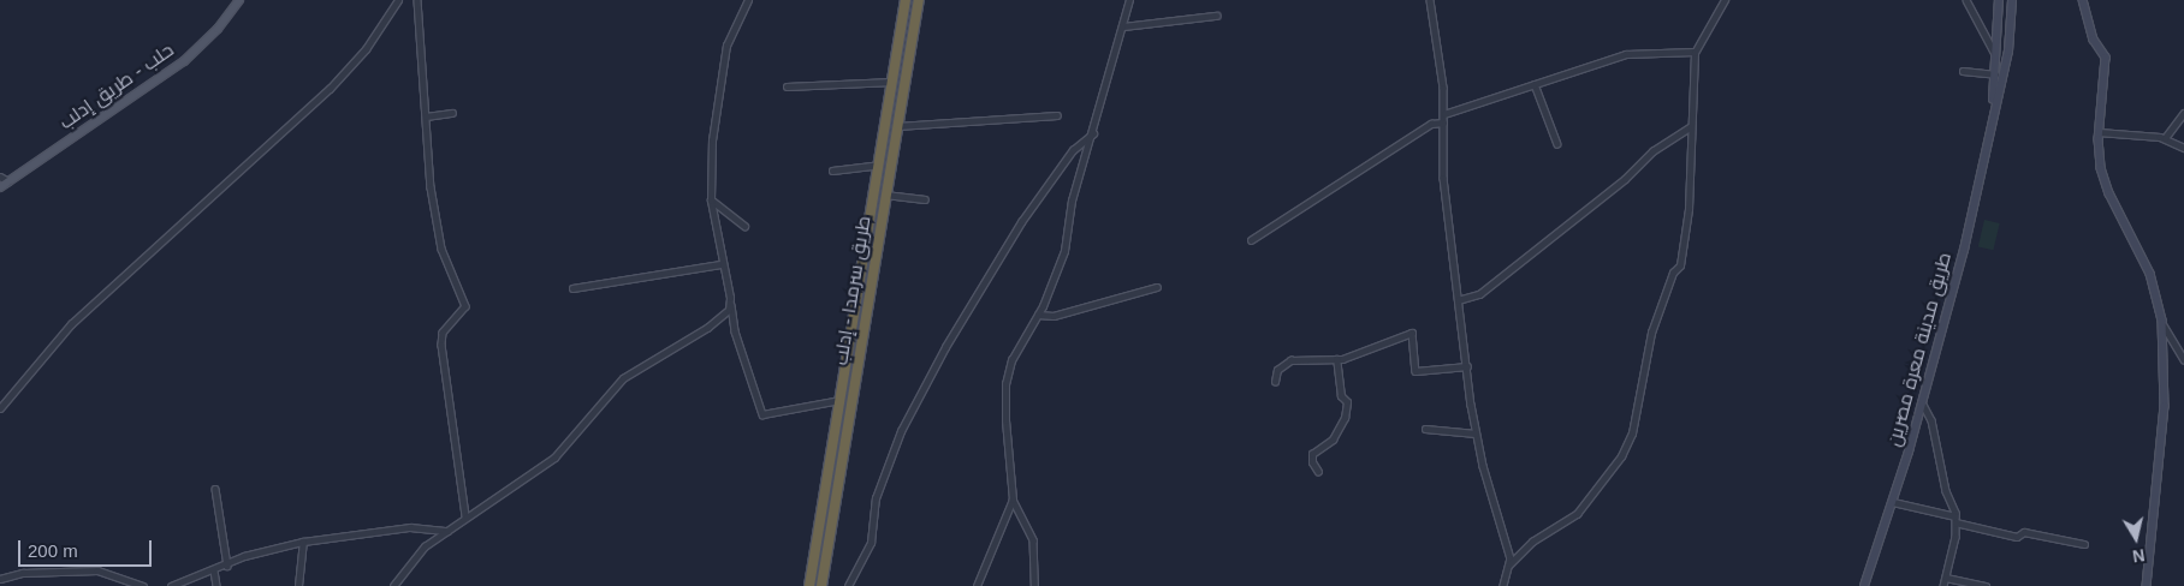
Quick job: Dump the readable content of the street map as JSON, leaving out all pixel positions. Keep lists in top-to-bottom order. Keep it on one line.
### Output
{"streets":{"highway":["طريق سرمدا - إدلب"],"main road":["حلب - طريق إدلب","طريق مدينة معرة مصرين"]},"scale_bar":"200 m","north":"bottom"}
